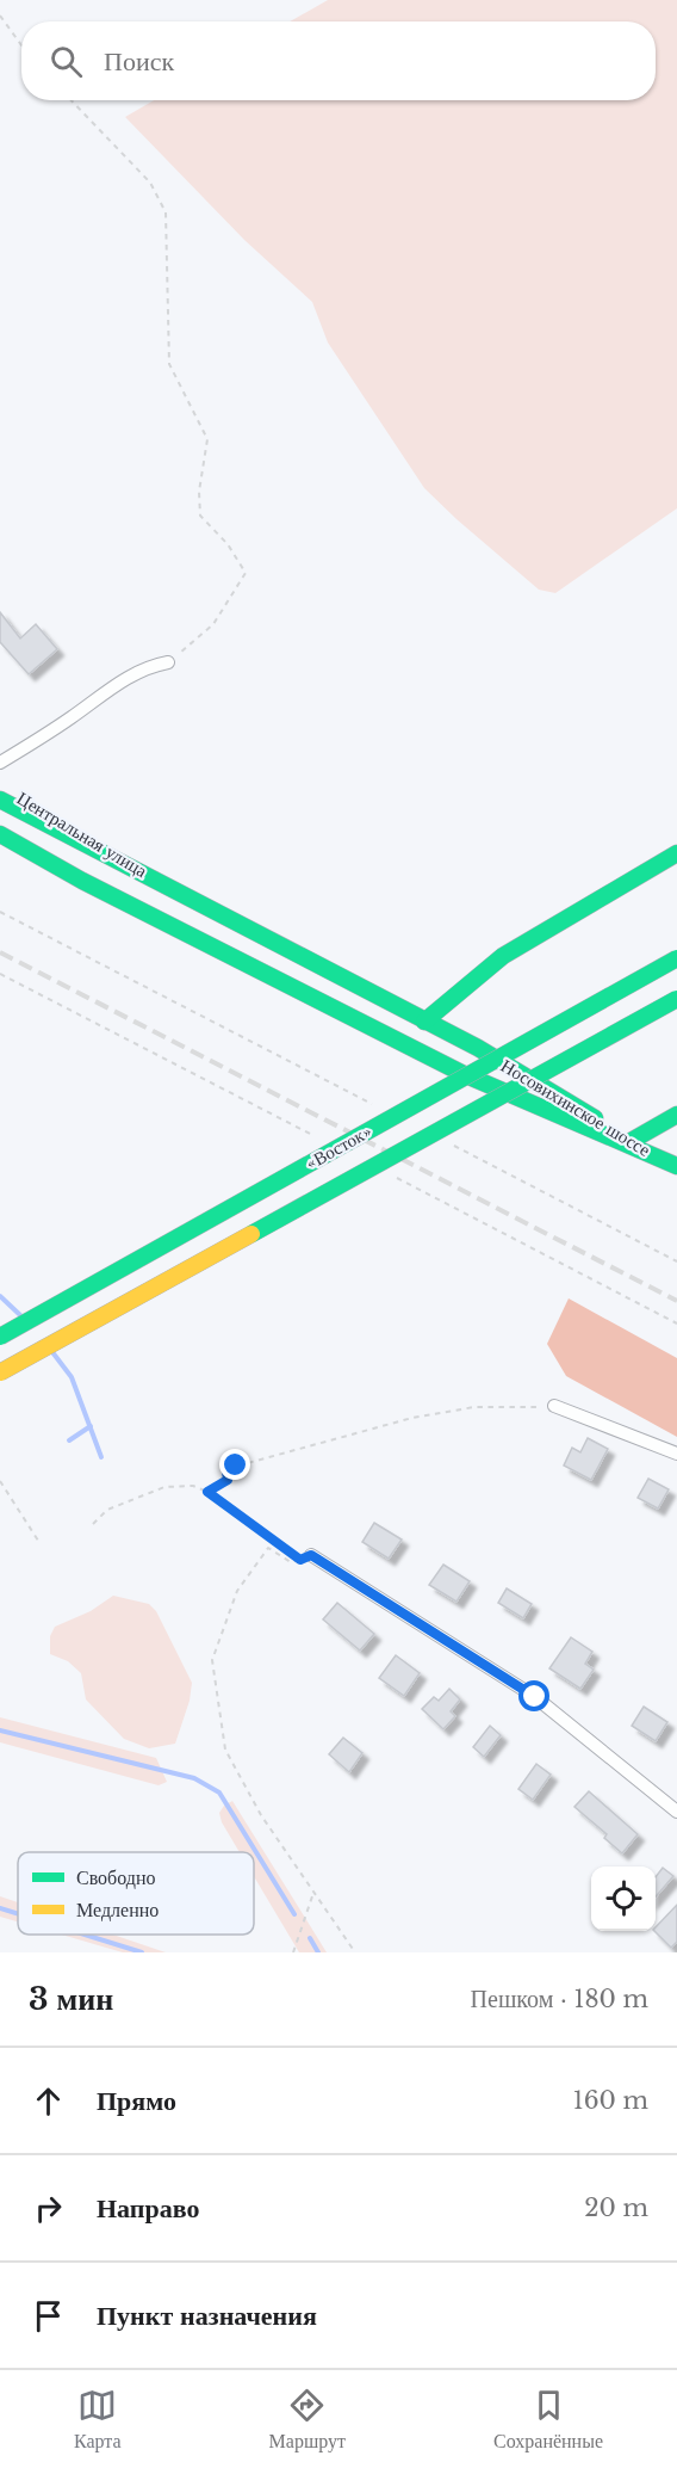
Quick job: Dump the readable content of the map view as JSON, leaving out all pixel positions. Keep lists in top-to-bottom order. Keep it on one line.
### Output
{"streets":{"main road":["Центральная улица","Носовихинское шоссе","«Восток»"]},"crossings":[["Центральная улица","Носовихинское шоссе"]],"legend":["Свободно","Медленно"],"page":{"search":"Поиск","heading":["3 мин","Пешком · 180 m"],"list":[["Прямо","160 m"],["Направо","20 m"],"Пункт назначения"],"nav":["Карта","Маршрут","Сохранённые"]}}
